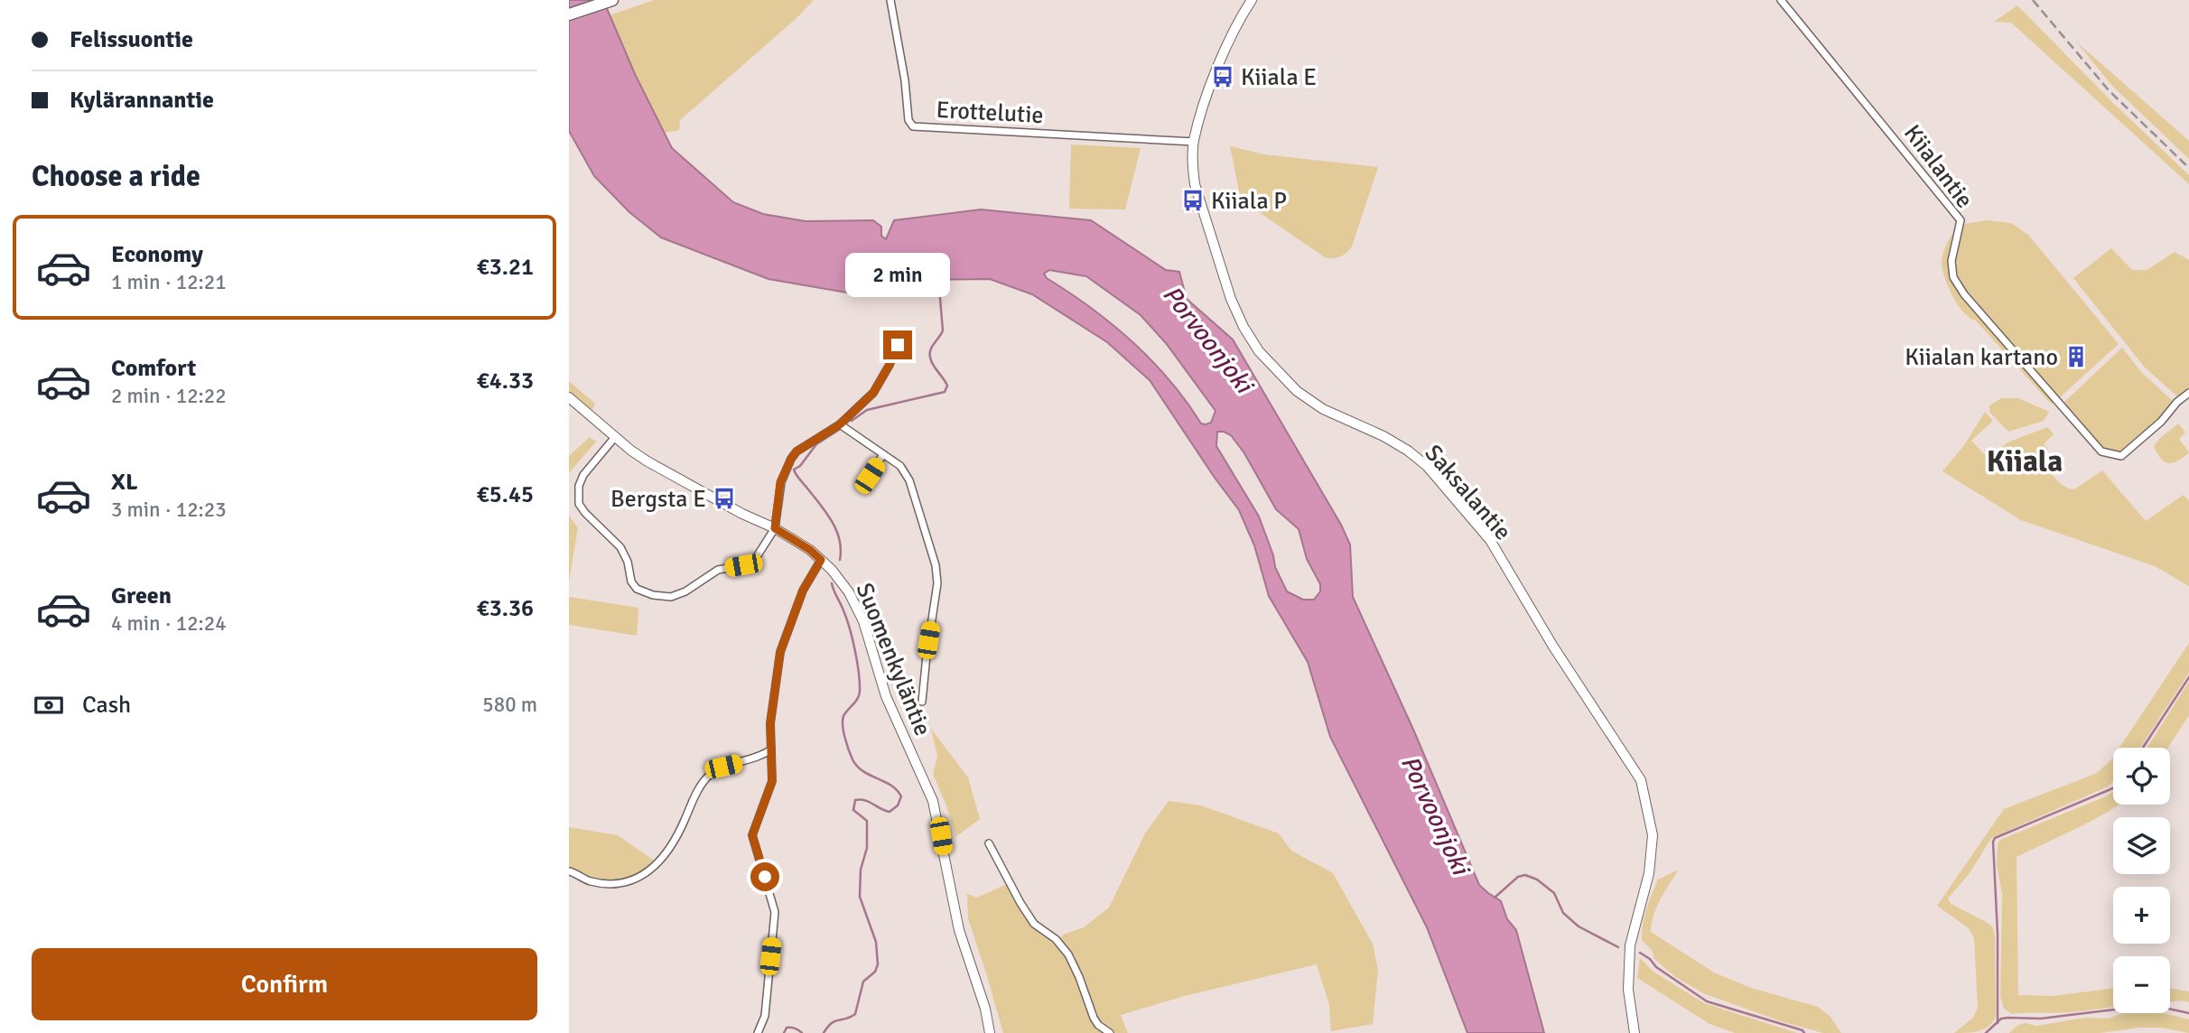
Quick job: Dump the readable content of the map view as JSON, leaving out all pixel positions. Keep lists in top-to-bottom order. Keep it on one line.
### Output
{"streets":{"street":["Erottelutie","Kiialantie","Saksalantie","Suomenkyläntie"]},"crossings":[["Erottelutie","Saksalantie"]],"districts":["Kiiala"],"water":["Porvoonjoki"],"places":{"bus stop":["Kiiala E","Kiiala P","Bergsta E"],"building":["Kiialan kartano"]},"page":{"banner":["Felissuontie","Kylärannantie"],"heading":"Choose a ride","list":[{"name":"Economy","note":"1 min · 12:21","value":"€3.21"},{"name":"Comfort","note":"2 min · 12:22","value":"€4.33"},{"name":"XL","note":"3 min · 12:23","value":"€5.45"},{"name":"Green","note":"4 min · 12:24","value":"€3.36"}],"bubble":"2 min","pay":["Cash","580 m"],"map_buttons":["+","−"],"buttons":"Confirm"}}
